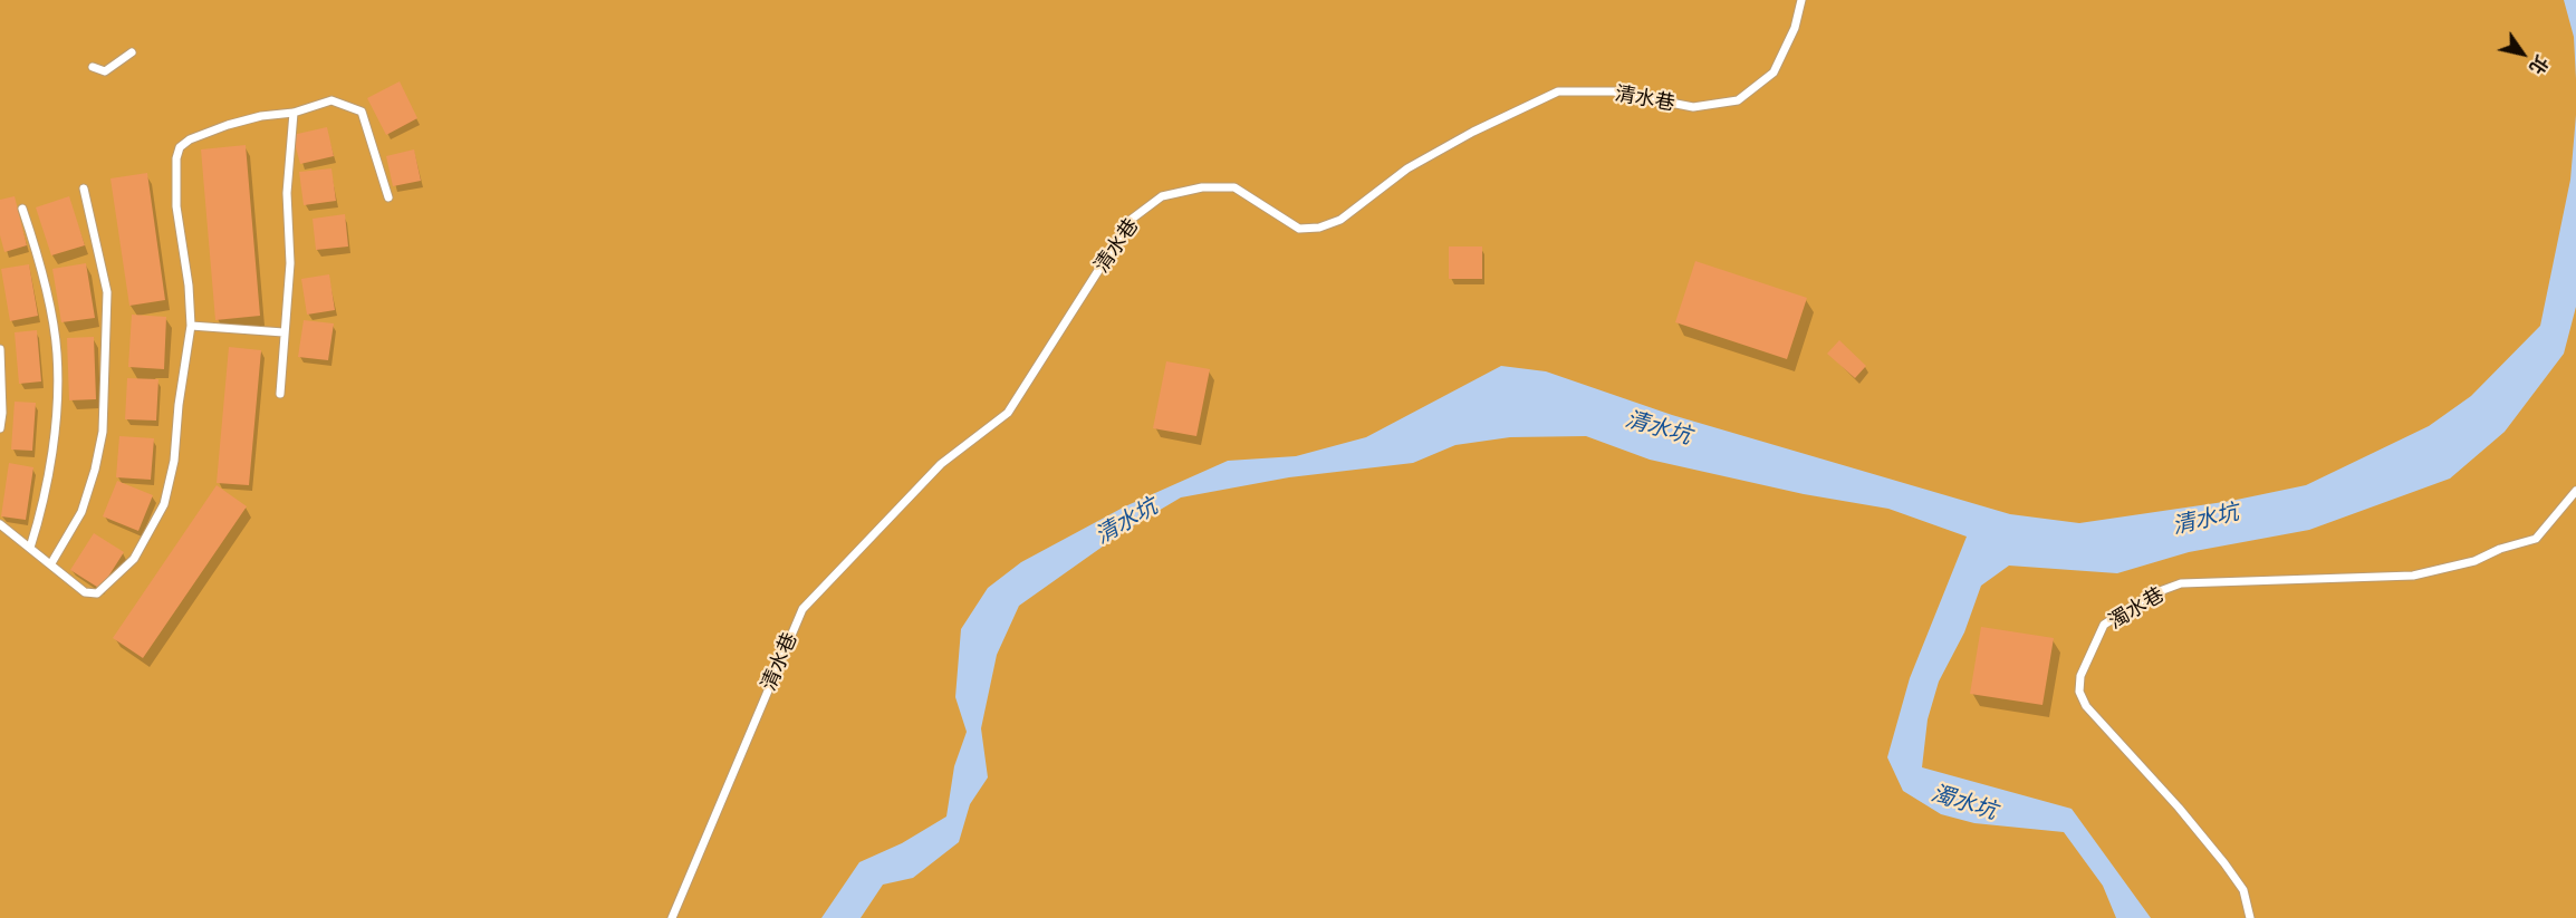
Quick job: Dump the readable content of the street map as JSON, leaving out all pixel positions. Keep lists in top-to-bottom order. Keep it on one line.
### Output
{"streets":{"lane":["清水巷","濁水巷"]},"water":["清水坑","濁水坑"],"north":"bottom right"}
